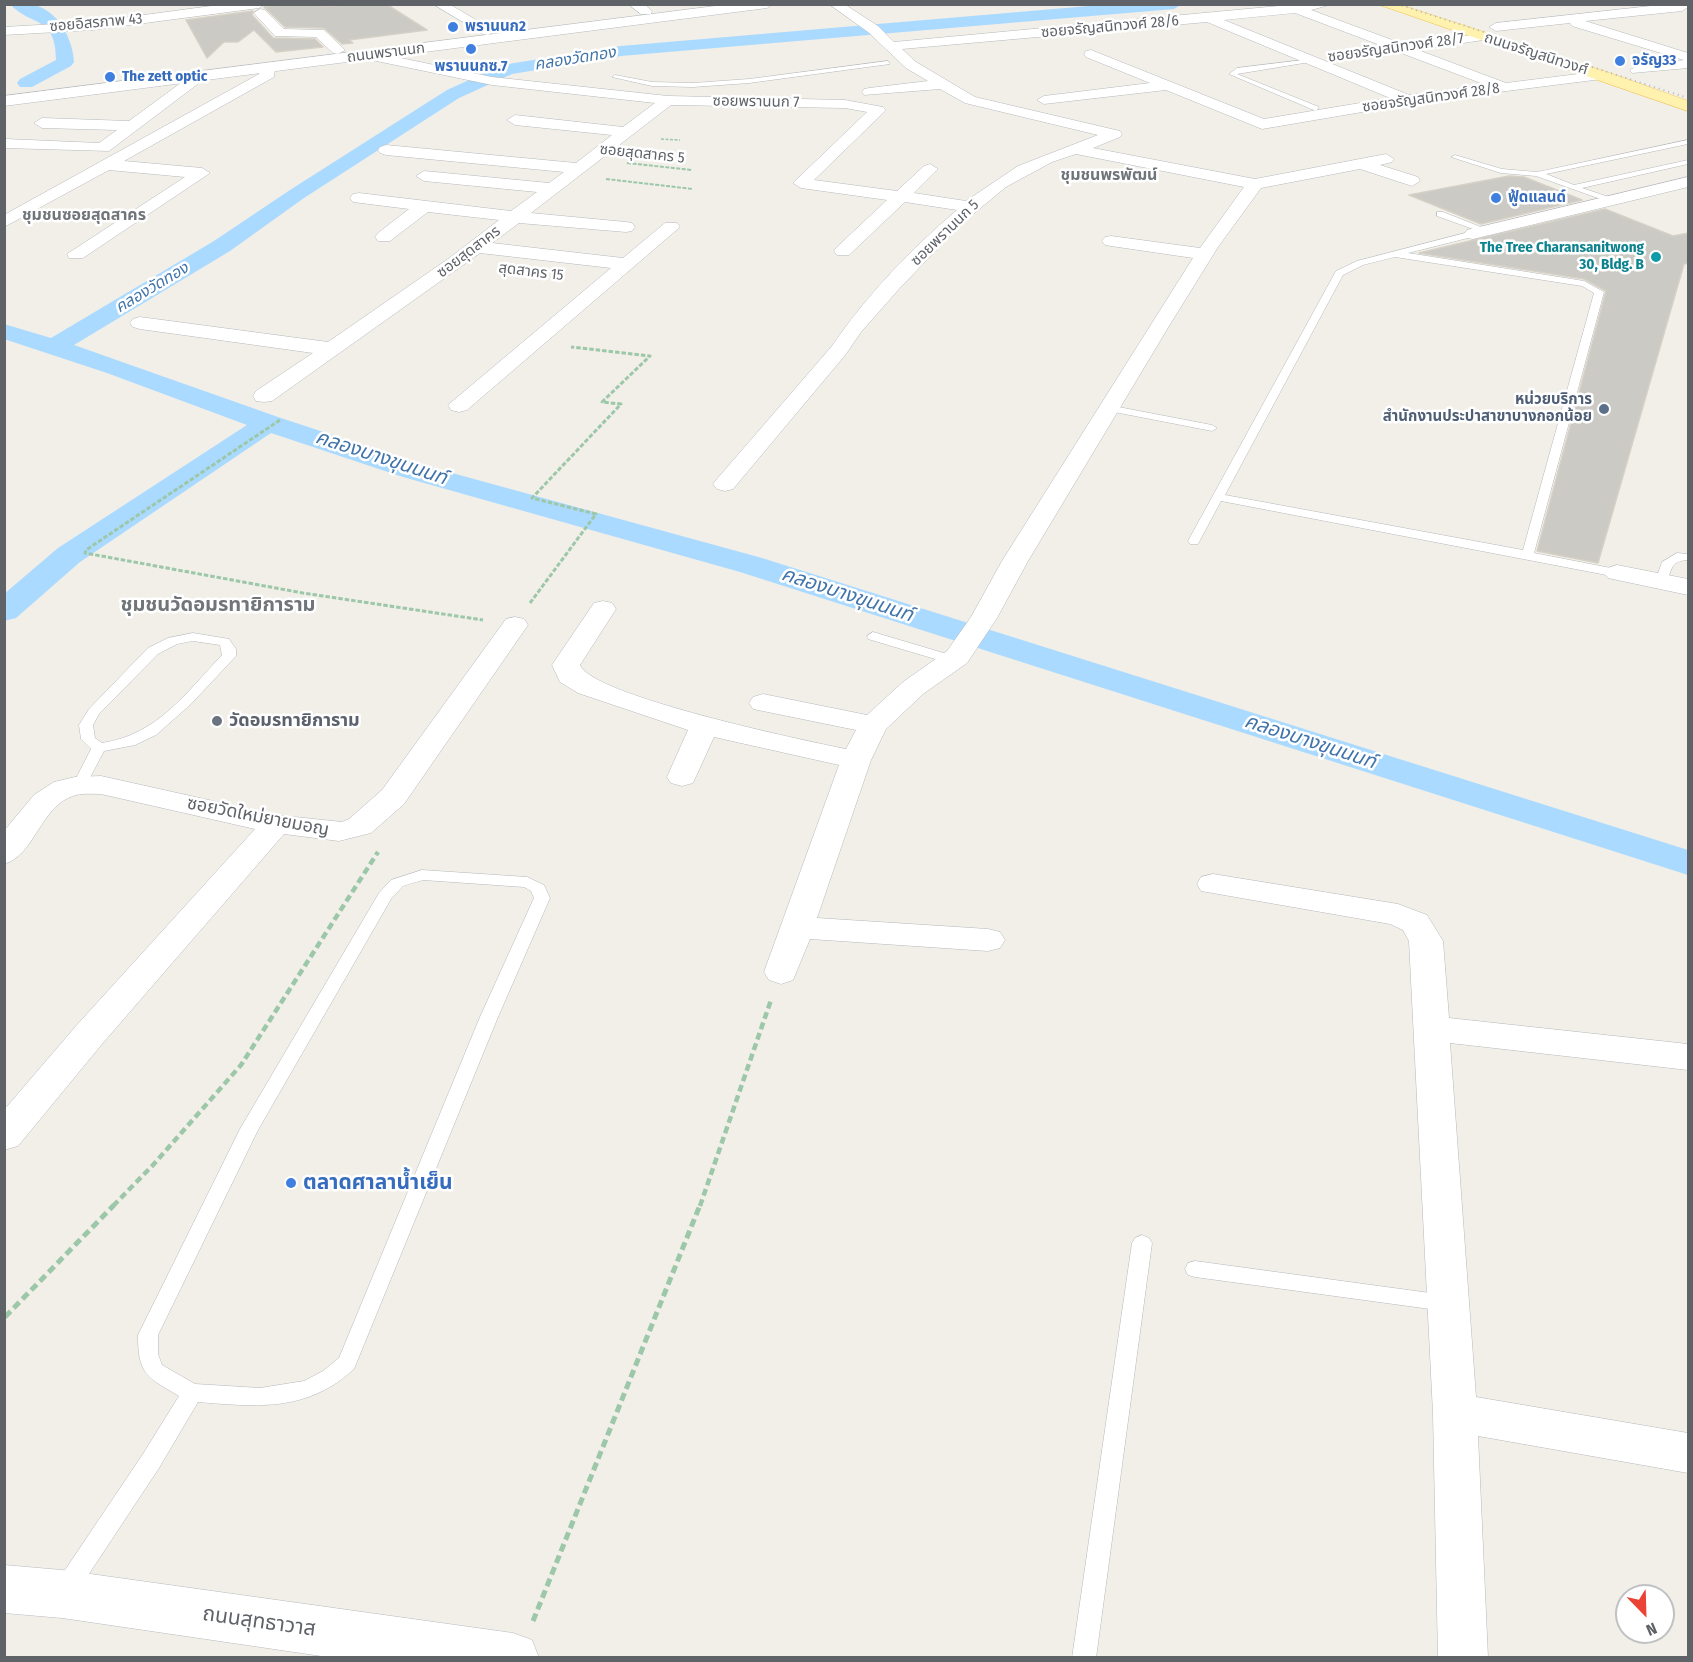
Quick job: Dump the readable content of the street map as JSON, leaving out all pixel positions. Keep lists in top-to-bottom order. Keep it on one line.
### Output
{"streets":{"main road":["ถนนพรานนก","ถนนจรัญสนิทวงศ์","ถนนสุทธาวาส"],"street":["ซอยอิสรภาพ 43","ซอยจรัญสนิทวงศ์ 28/6","ซอยจรัญสนิทวงศ์ 28/7","ซอยจรัญสนิทวงศ์ 28/8","ซอยพรานนก 7","ซอยพรานนก 5","ซอยสุดสาคร","สุดสาคร 15","ซอยวัดใหม่ยายมอญ"],"path":["ซอยสุดสาคร 5"]},"crossings":[["ซอยจรัญสนิทวงศ์ 28/6","ซอยพรานนก 5"],["ซอยจรัญสนิทวงศ์ 28/7","ถนนจรัญสนิทวงศ์"],["ถนนพรานนก","ซอยพรานนก 7"],["ถนนจรัญสนิทวงศ์","ซอยจรัญสนิทวงศ์ 28/8"],["ซอยพรานนก 7","ซอยสุดสาคร"],["ซอยสุดสาคร 5","ซอยสุดสาคร"],["ซอยสุดสาคร","สุดสาคร 15"]],"districts":["ชุมชนพรพัฒน์","ชุมชนซอยสุดสาคร","ชุมชนวัดอมรทายิการาม"],"water":["คลองวัดทอง","คลองบางขุนนนท์"],"places":["พรานนก2","พรานนกซ.7","จรัญ33","The zett optic","ฟู้ดแลนด์","The Tree Charansanitwong 30, Bldg. B","หน่วยบริการ สำนักงานประปาสาขาบางกอกน้อย","วัดอมรทายิการาม","ตลาดศาลาน้ำเย็น"],"north":"bottom right"}
